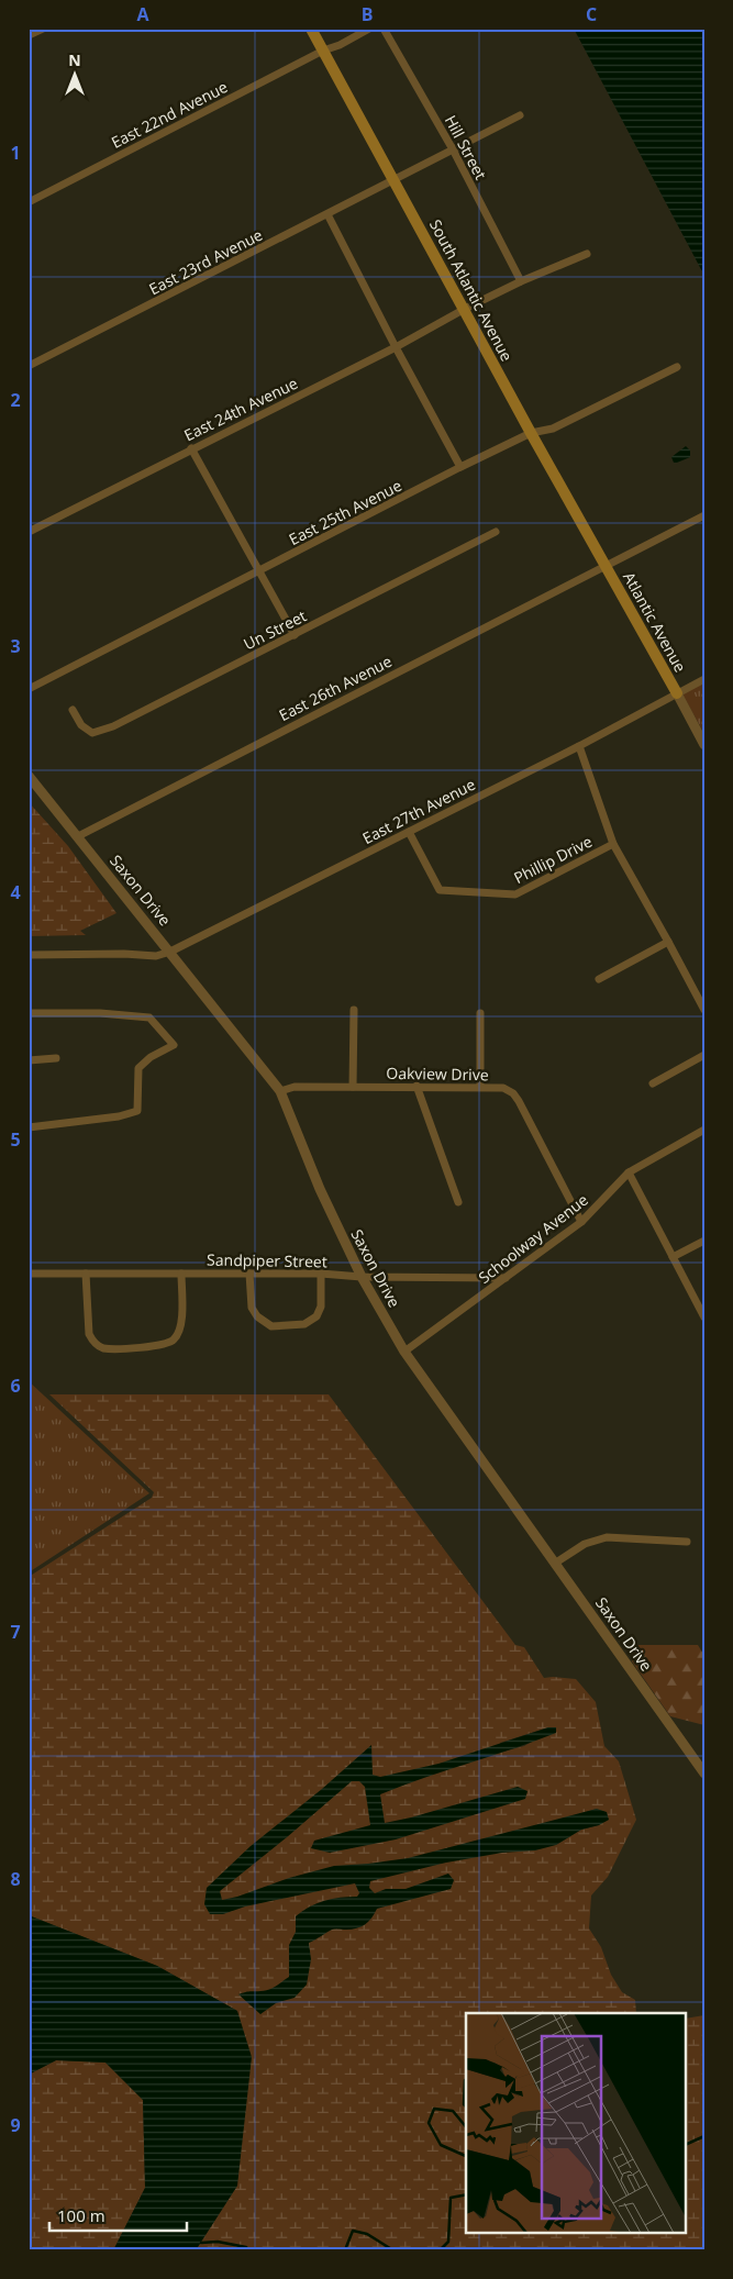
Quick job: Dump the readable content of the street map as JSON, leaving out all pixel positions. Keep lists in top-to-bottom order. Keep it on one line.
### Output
{"streets":{"main road":["South Atlantic Avenue","Atlantic Avenue"],"street":["East 22nd Avenue","Hill Street","East 23rd Avenue","East 24th Avenue","East 25th Avenue","Un Street","East 26th Avenue","East 27th Avenue","Phillip Drive","Saxon Drive","Oakview Drive","Schoolway Avenue","Sandpiper Street"]},"crossings":[["East 22nd Avenue","South Atlantic Avenue"],["Hill Street","East 23rd Avenue"],["Hill Street","East 24th Avenue"],["East 23rd Avenue","South Atlantic Avenue"],["South Atlantic Avenue","East 24th Avenue"],["South Atlantic Avenue","East 25th Avenue"],["South Atlantic Avenue","Atlantic Avenue"],["South Atlantic Avenue","East 26th Avenue"],["Atlantic Avenue","East 26th Avenue"],["Atlantic Avenue","East 27th Avenue"],["East 26th Avenue","Saxon Drive"],["East 27th Avenue","Phillip Drive"],["East 27th Avenue","Saxon Drive"],["Saxon Drive","Oakview Drive"],["Saxon Drive","Schoolway Avenue"],["Saxon Drive","Sandpiper Street"],["Oakview Drive","Schoolway Avenue"],["Schoolway Avenue","Sandpiper Street"]],"scale_bar":"100 m","north":"top","grid":{"columns":["A","B","C"],"rows":["1","2","3","4","5","6","7","8","9"]}}
